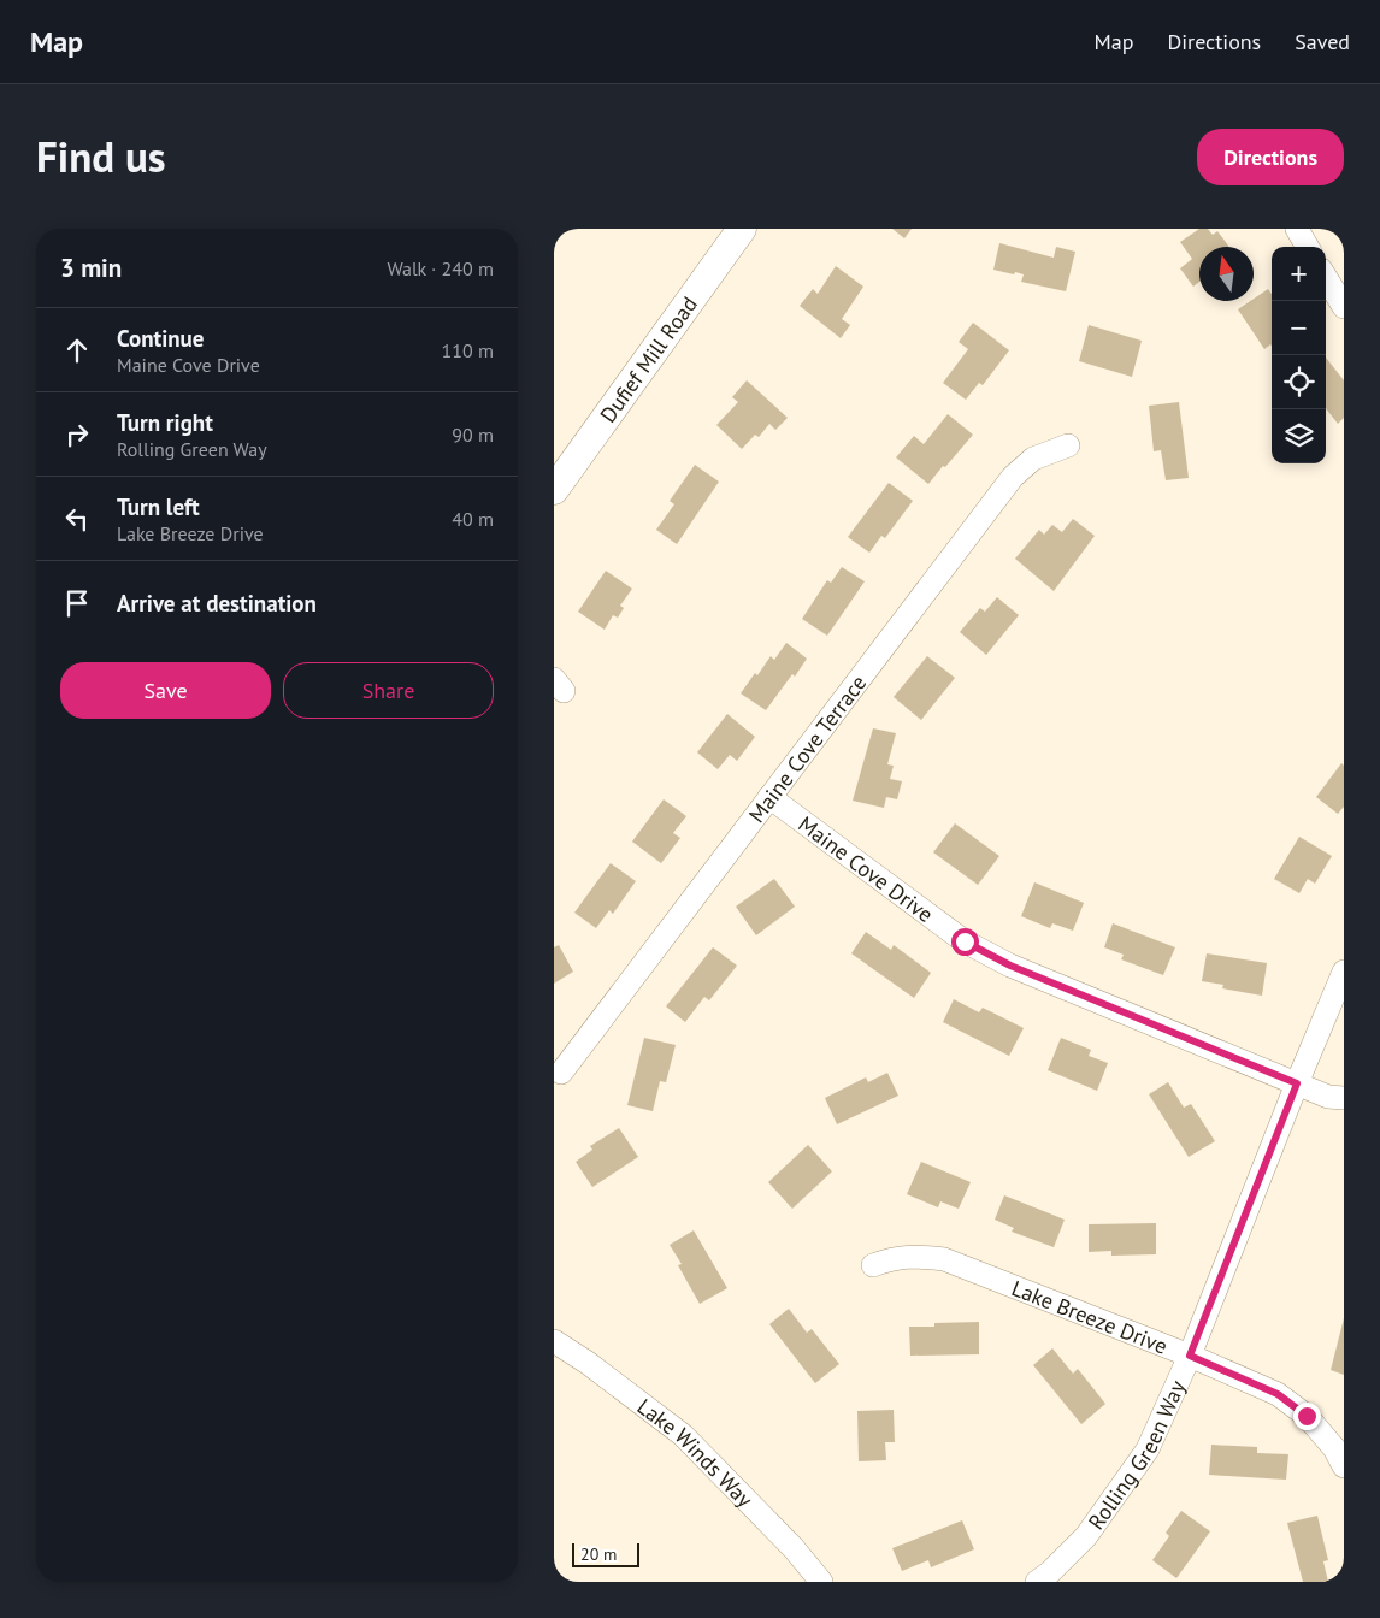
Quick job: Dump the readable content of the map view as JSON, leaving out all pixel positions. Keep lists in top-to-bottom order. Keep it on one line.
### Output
{"streets":{"main road":["Dufief Mill Road"],"street":["Maine Cove Terrace","Maine Cove Drive","Lake Breeze Drive","Lake Winds Way","Rolling Green Way"]},"crossings":[["Maine Cove Terrace","Maine Cove Drive"],["Maine Cove Drive","Rolling Green Way"],["Lake Breeze Drive","Rolling Green Way"]],"scale_bar":"20 m","north":"top","page":{"header":"Map","nav":["Map","Directions","Saved"],"title":"Find us","buttons":["Directions",["Save","Share"]],"heading":["3 min","Walk · 240 m"],"map_buttons":["+","−"],"list":[["Continue","Maine Cove Drive","110 m"],["Turn right","Rolling Green Way","90 m"],["Turn left","Lake Breeze Drive","40 m"],"Arrive at destination"],"scale":"20 m"}}
